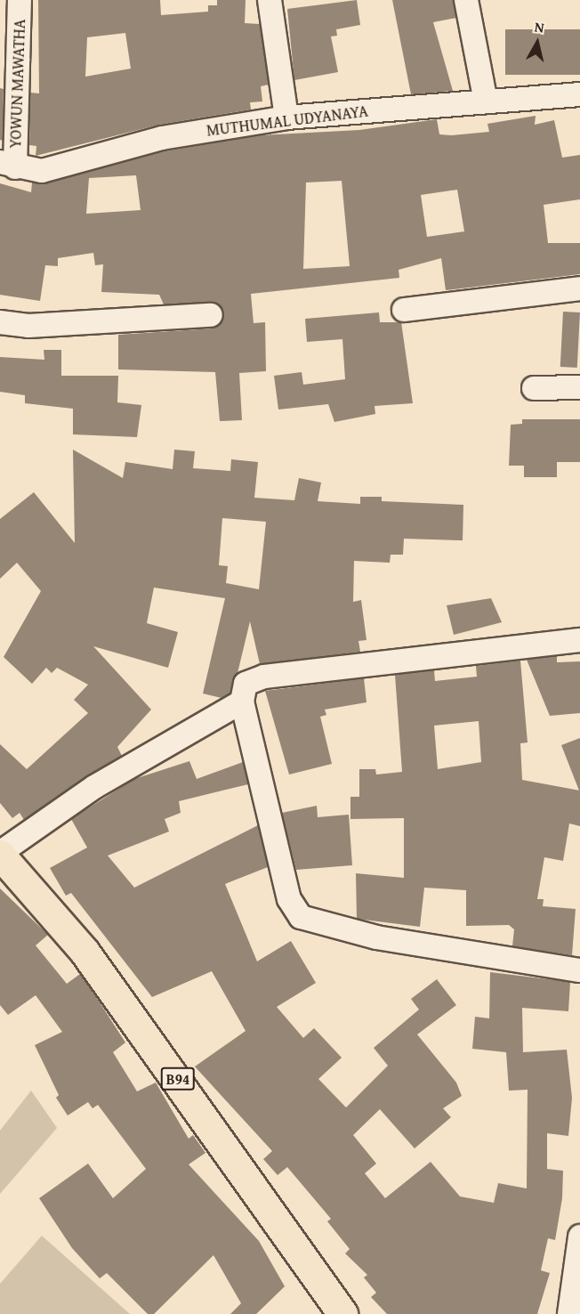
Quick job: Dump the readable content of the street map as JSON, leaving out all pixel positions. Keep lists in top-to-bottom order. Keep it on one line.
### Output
{"streets":{"main road":["B94"],"street":["YOWUN MAWATHA","MUTHUMAL UDYANAYA"]},"crossings":[["YOWUN MAWATHA","MUTHUMAL UDYANAYA"]],"north":"top"}
